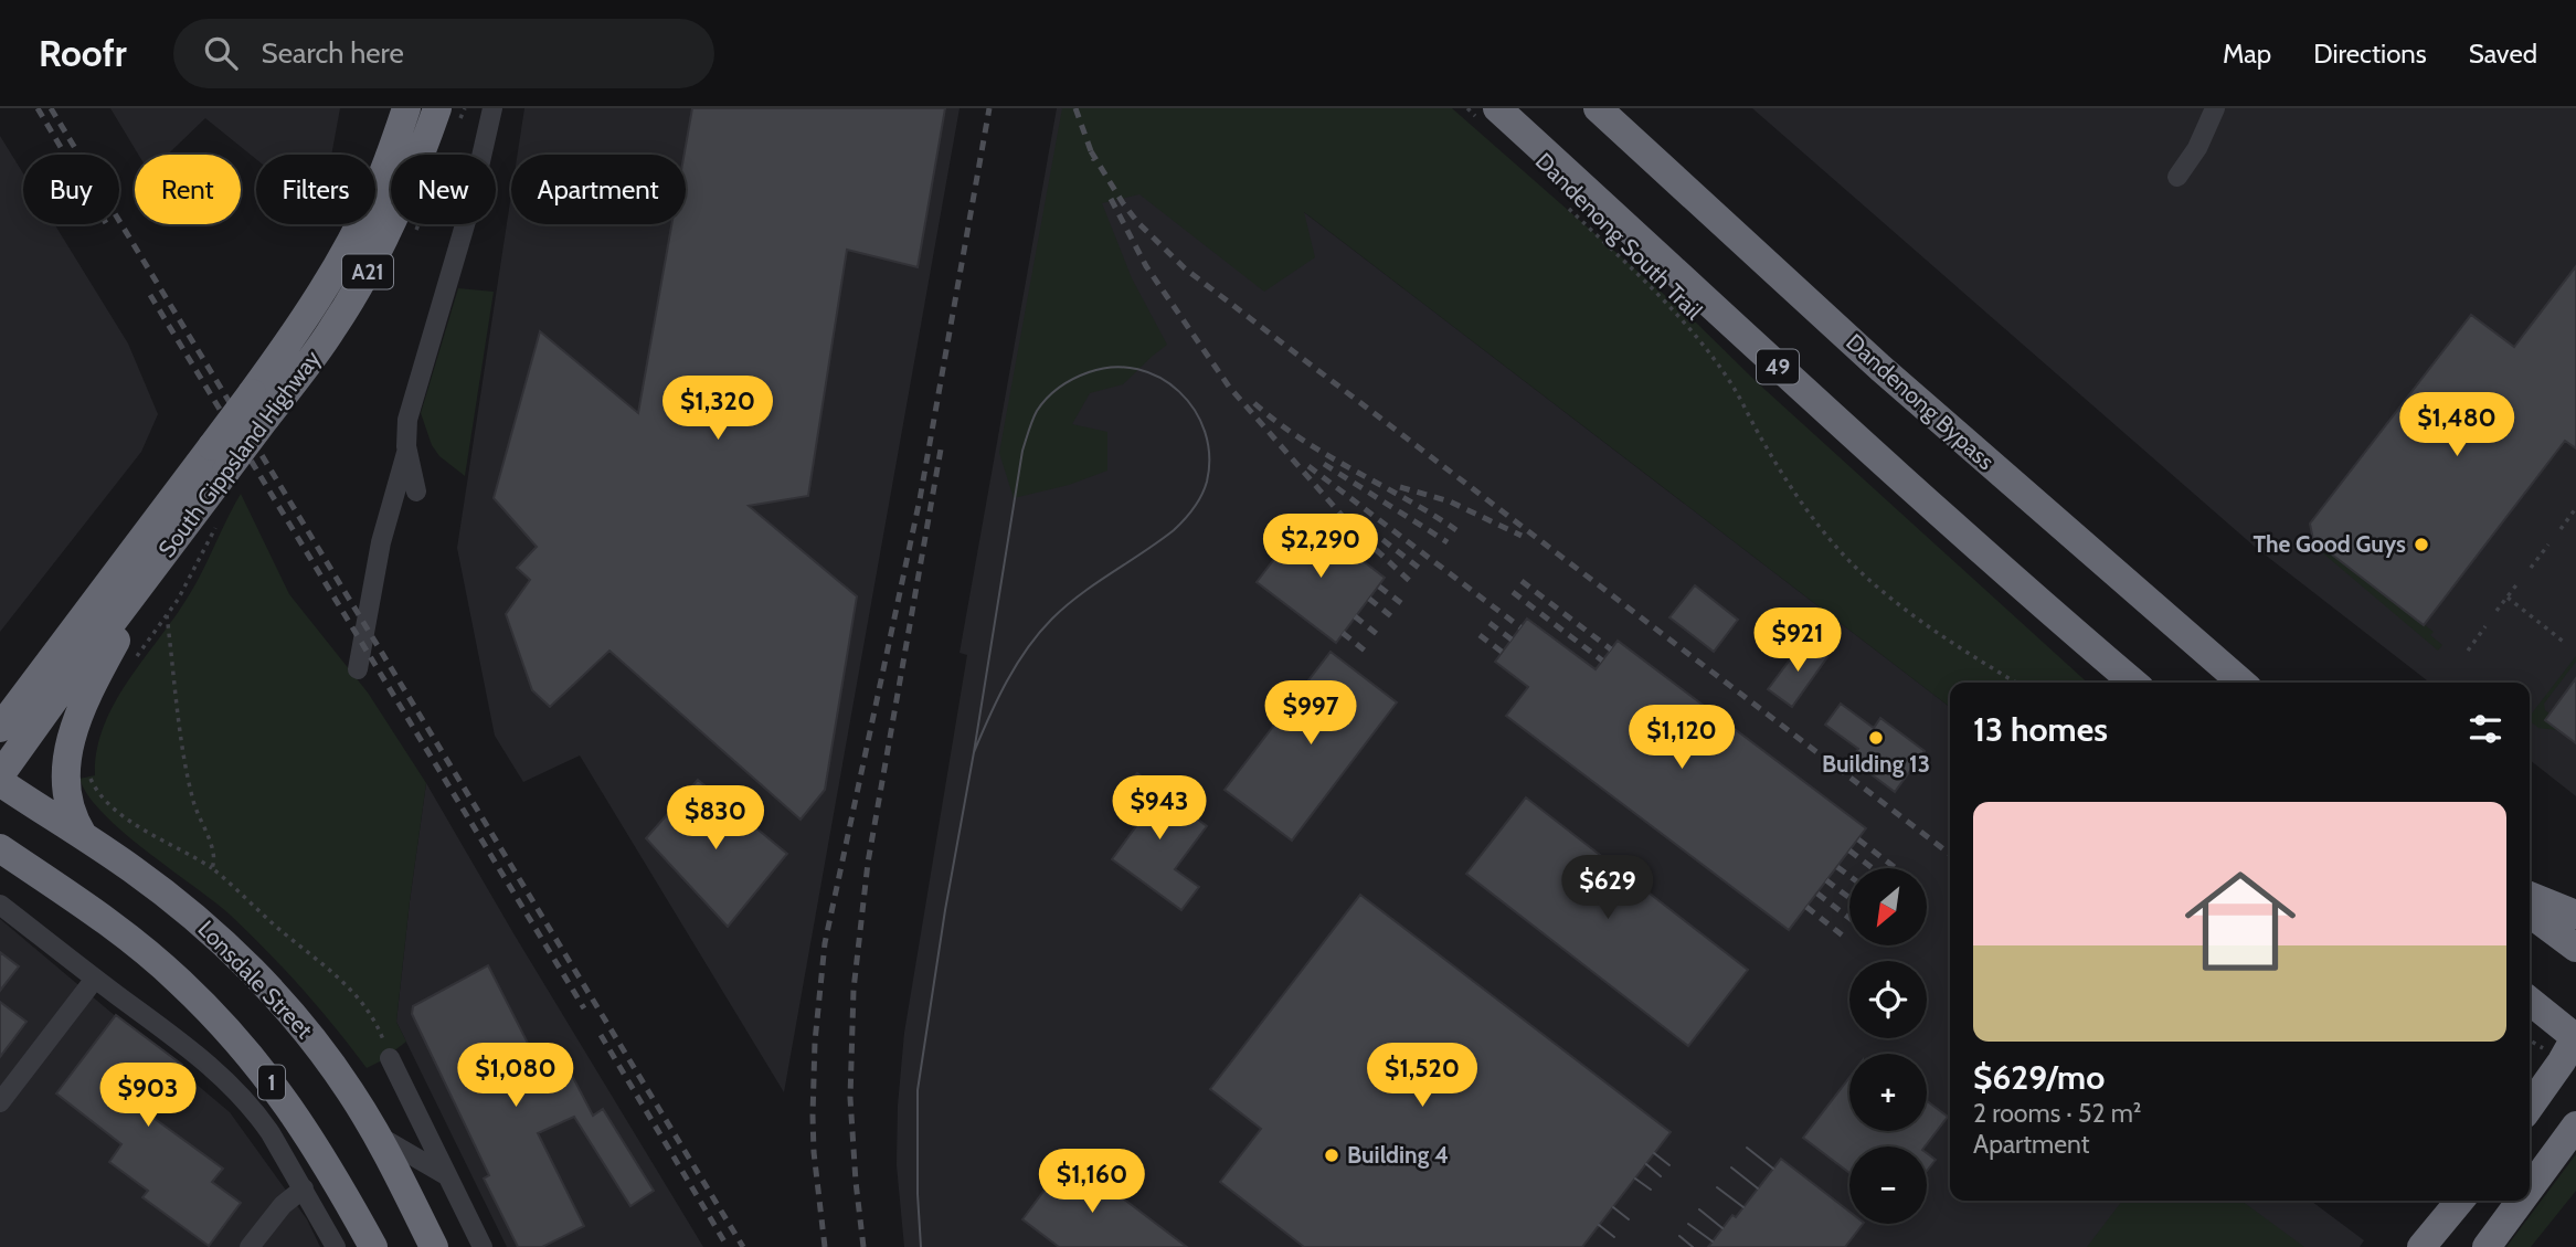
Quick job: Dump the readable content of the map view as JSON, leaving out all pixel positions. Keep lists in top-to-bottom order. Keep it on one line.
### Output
{"streets":{"highway":["A21","49","Dandenong Bypass","South Gippsland Highway","Lonsdale Street","1"],"path":["Dandenong South Trail"]},"places":["The Good Guys","Building 13","Building 4"],"north":"bottom left","page":{"header":"Roofr","search":"Search here","nav":["Map","Directions","Saved"],"chip":["Buy","Rent","Filters","New","Apartment"],"price":["$1,320","$1,480","$2,290","$921","$997","$1,120","$943","$830","$629","$1,080","$1,520","$903","$1,160"],"heading":"13 homes","list":[{"name":"$629/mo","note":"2 rooms · 52 m² · Apartment"}],"map_buttons":["+","−"]}}
